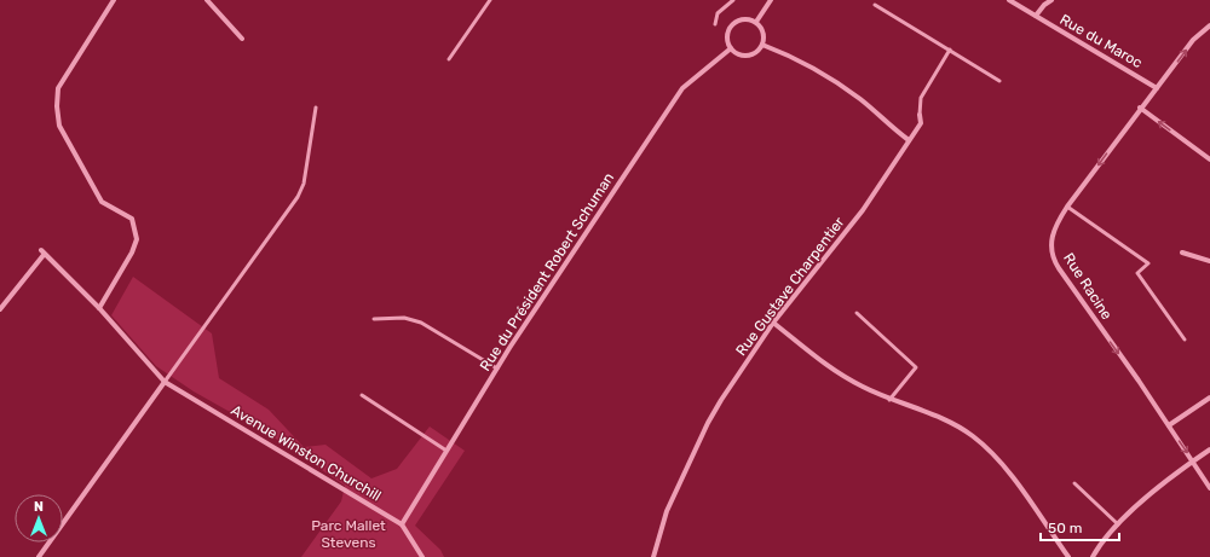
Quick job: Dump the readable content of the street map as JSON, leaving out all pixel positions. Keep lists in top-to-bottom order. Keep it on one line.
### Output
{"streets":{"street":["Rue du Maroc","Rue du Président Robert Schuman","Rue Gustave Charpentier","Rue Racine","Avenue Winston Churchill"]},"crossings":[["Rue du Maroc","Rue Racine"],["Rue du Président Robert Schuman","Avenue Winston Churchill"]],"parks":["Parc Mallet Stevens"],"scale_bar":"50 m","north":"top"}
